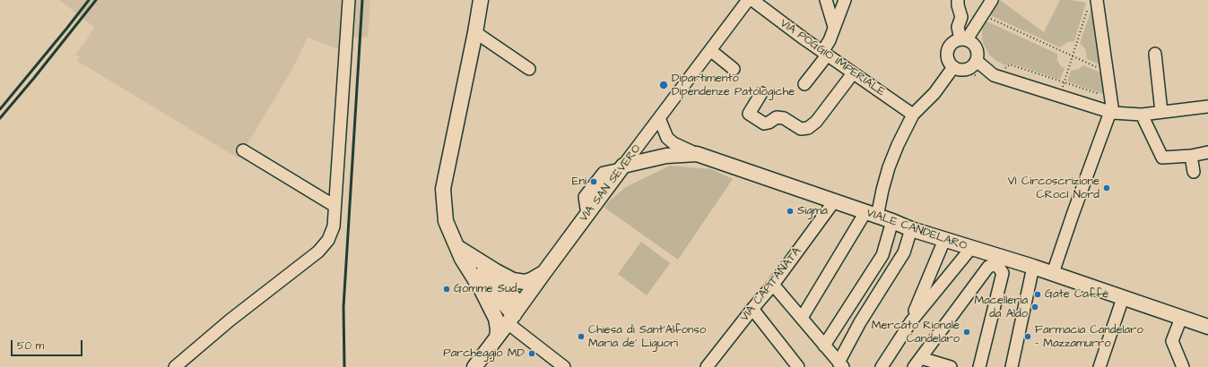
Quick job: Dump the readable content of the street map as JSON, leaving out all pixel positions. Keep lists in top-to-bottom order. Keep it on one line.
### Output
{"streets":{"main road":["VIA SAN SEVERO","VIALE CANDELARO"],"street":["VIA POGGIO IMPERIALE","VIA CAPITANATA"]},"crossings":[["VIA SAN SEVERO","VIALE CANDELARO"],["VIALE CANDELARO","VIA CAPITANATA"]],"places":["Dipartimento Dipendenze Patologiche","Eni","VI Circoscrizione CRocI Nord","Sigma","Gomme Sud","Gate Caffè","Macelleria da Aldo","Mercato Rionale Candelaro","Chiesa di Sant'Alfonso Maria de' Liguori","Farmacia Candelaro - Mazzamurro","Parcheggio MD"],"scale_bar":"50 m"}
